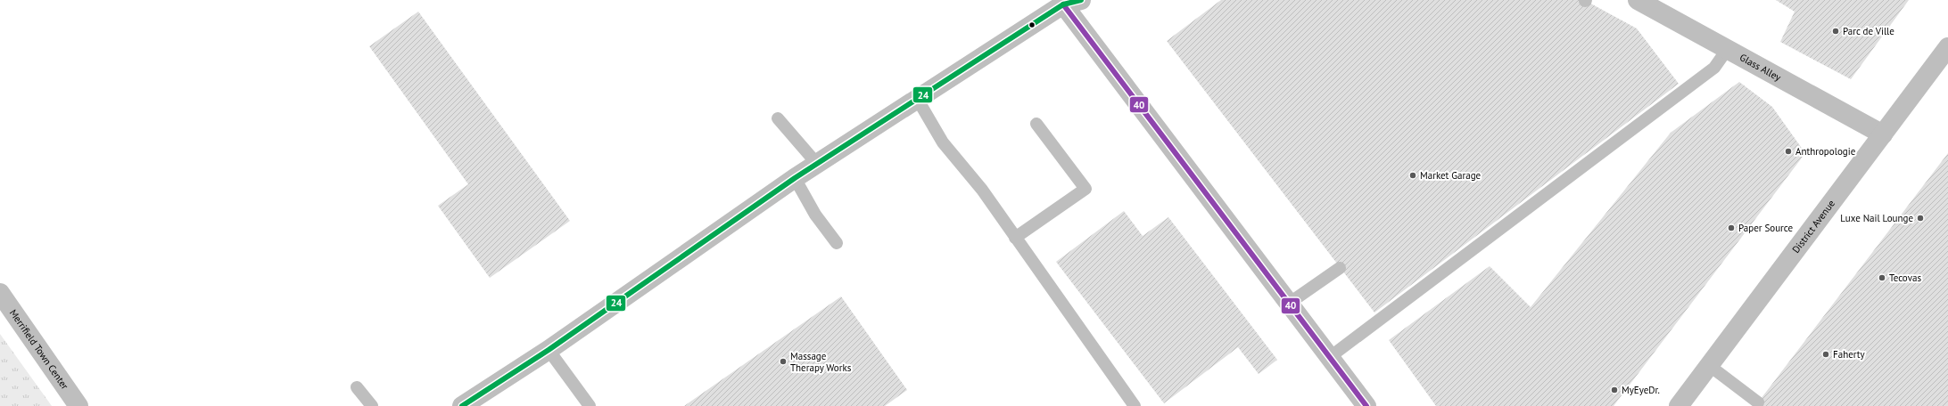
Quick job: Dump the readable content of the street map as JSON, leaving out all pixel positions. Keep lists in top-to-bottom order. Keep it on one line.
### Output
{"streets":{"street":["Glass Alley","District Avenue","Merrifield Town Center"]},"crossings":[["Glass Alley","District Avenue"]],"places":["Parc de Ville","Anthropologie","Market Garage","Luxe Nail Lounge","Paper Source","Tecovas","Faherty","Massage Therapy Works","MyEyeDr."],"lines":["transit line 24","transit line 40"]}
